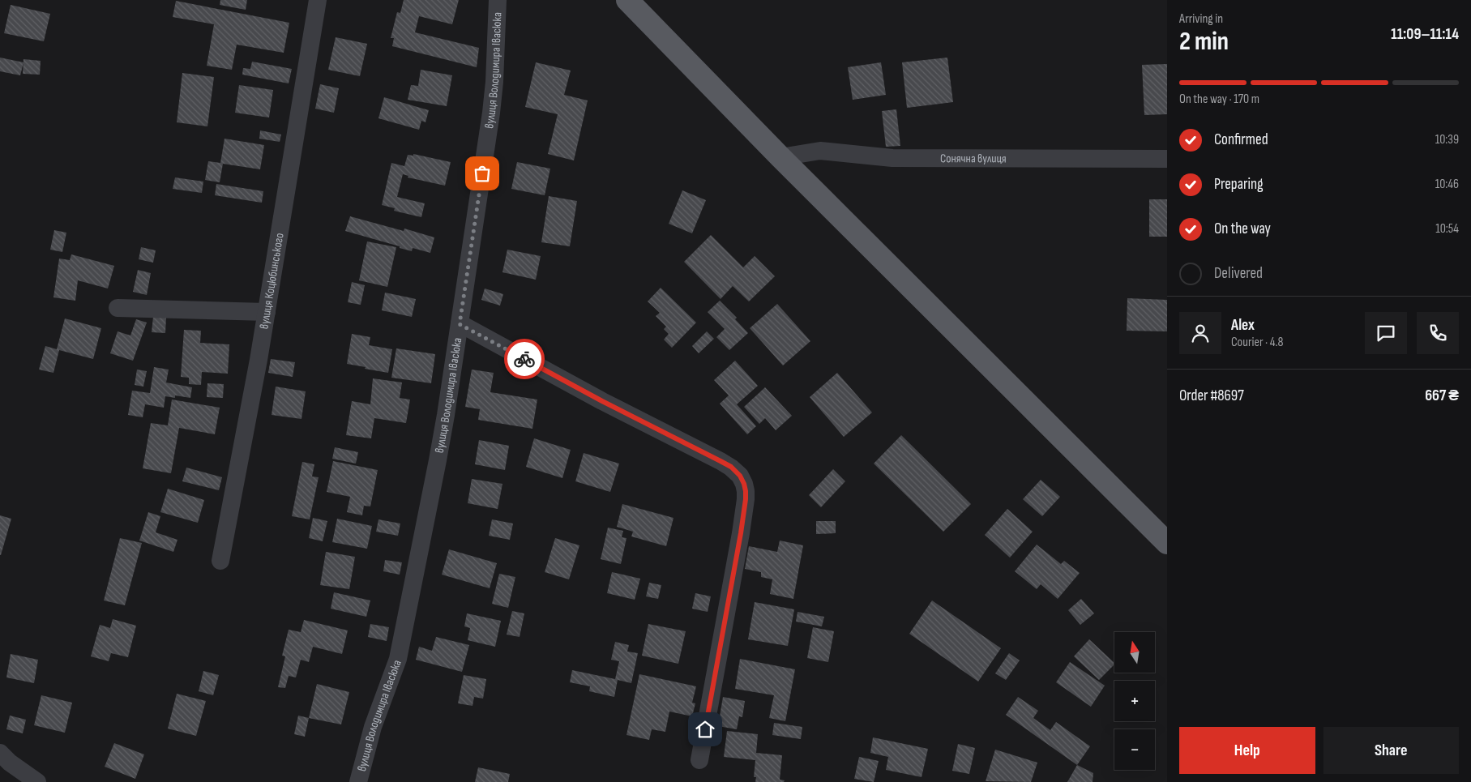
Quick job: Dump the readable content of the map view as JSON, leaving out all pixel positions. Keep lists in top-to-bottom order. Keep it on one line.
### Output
{"streets":{"street":["вулиця Володимира Івасюка","Сонячна вулиця","вулиця Коцюбинського"]},"north":"top","page":{"heading":["2 min","Arriving in","11:09–11:14"],"panel":["Alex","Courier · 4.8","Order #8697","667 ₴"],"bar":"On the way · 170 m","list":[["Confirmed","10:39"],["Preparing","10:46"],["On the way","10:54"],"Delivered"],"map_buttons":["+","−"],"buttons":["Help","Share"]}}
